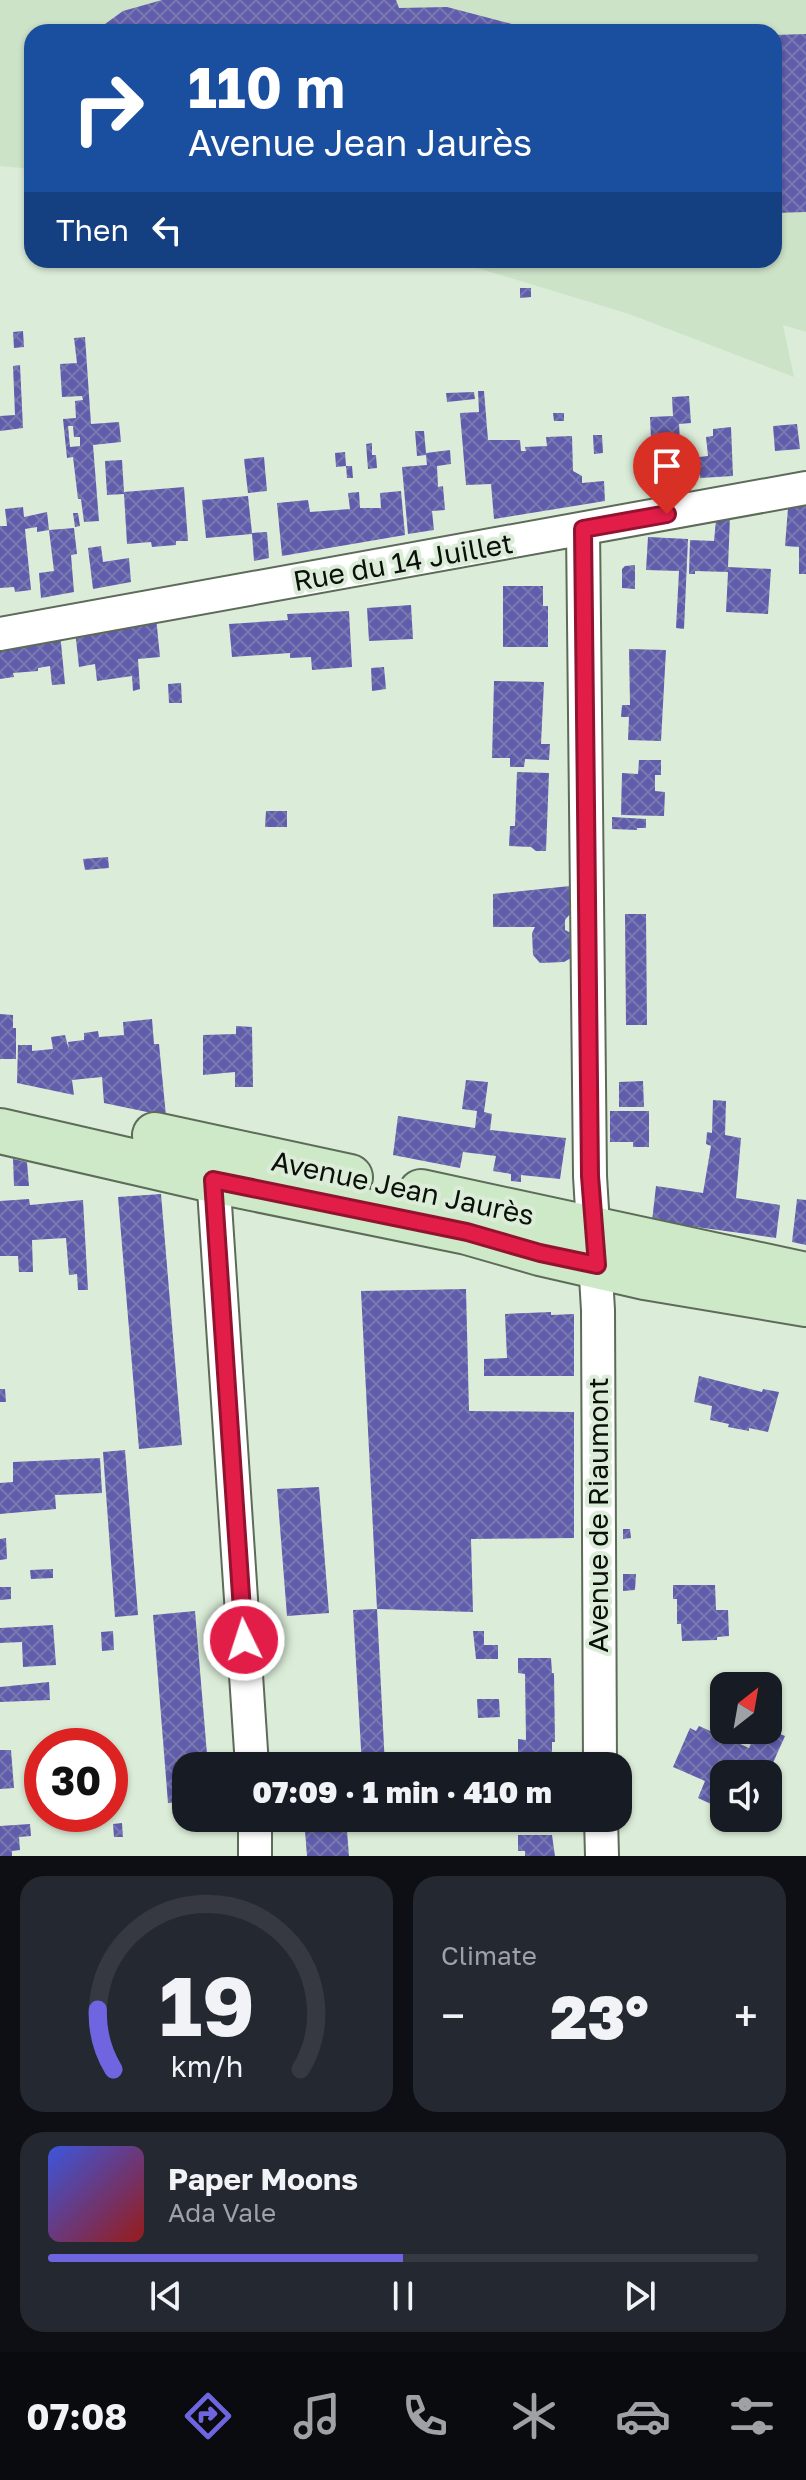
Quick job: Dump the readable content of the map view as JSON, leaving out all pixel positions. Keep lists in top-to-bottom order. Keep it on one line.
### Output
{"streets":{"main road":["Avenue Jean Jaurès"],"street":["Rue du 14 Juillet","Avenue de Riaumont"]},"crossings":[["Rue du 14 Juillet","Avenue de Riaumont"],["Avenue Jean Jaurès","Avenue de Riaumont"]],"north":"top right","page":{"turn":["110 m","Avenue Jean Jaurès"],"then":"Then","limit":"30","trip":"07:09 · 1 min · 410 m","tile":"Climate","heat":["−","23°","+"],"song":["Paper Moons","Ada Vale"],"tabs":"07:08","gauge":["19","km/h"]}}
